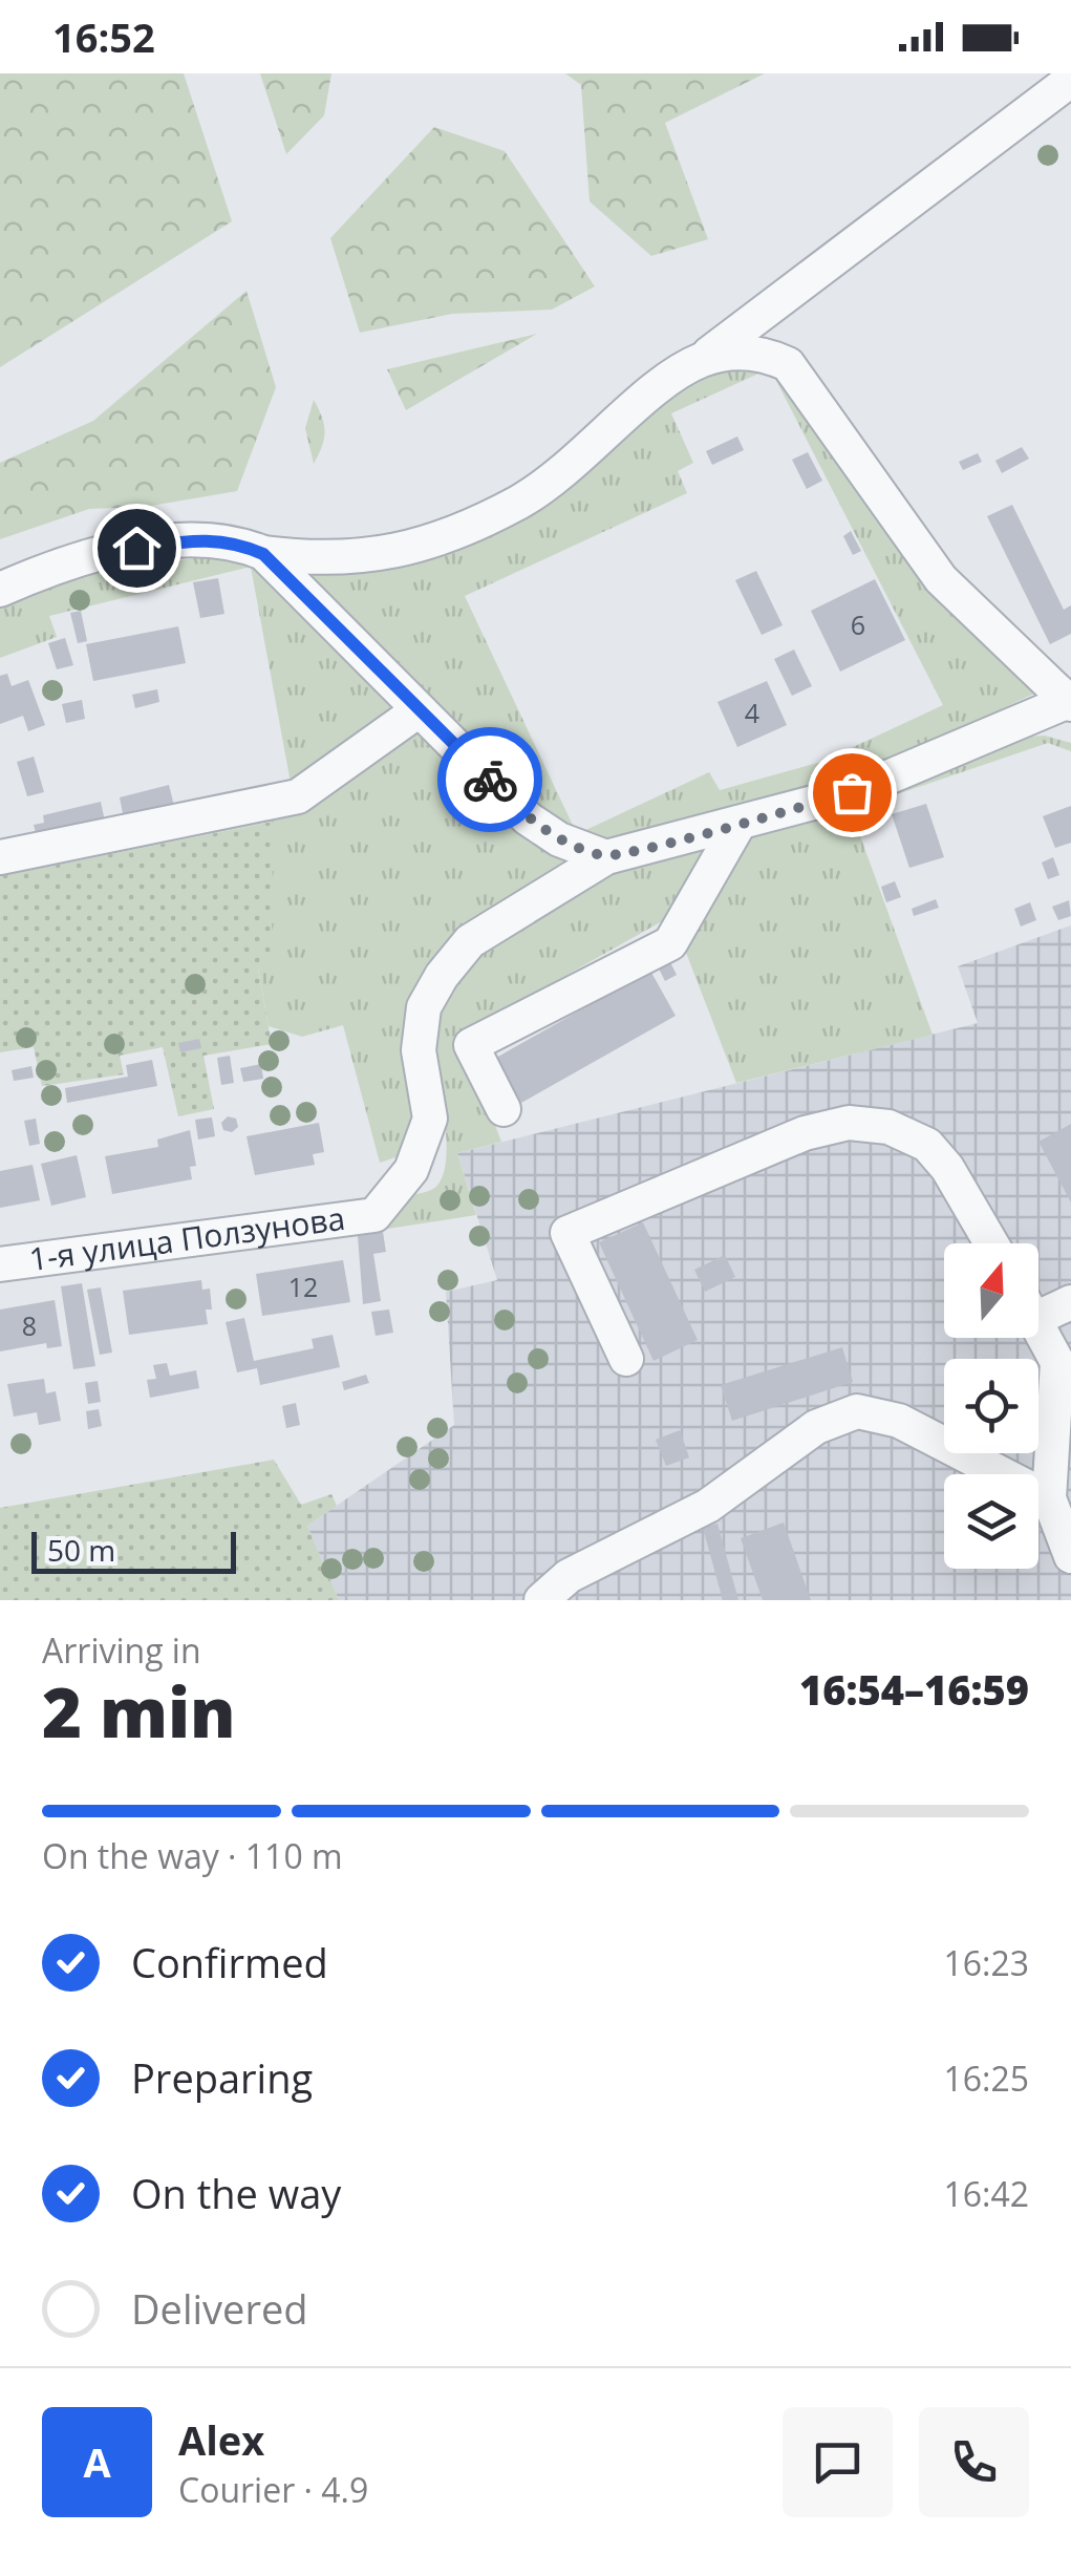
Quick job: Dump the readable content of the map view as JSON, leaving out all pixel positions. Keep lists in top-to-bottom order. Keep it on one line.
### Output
{"streets":{"street":["1-я улица Ползунова"]},"house_numbers":["6","4","12","8"],"scale_bar":"50 m","north":"top","page":{"status":"16:52","scale":"50 m","heading":["2 min","Arriving in","16:54–16:59"],"panel":["Alex","Courier · 4.9"],"bar":"On the way · 110 m","list":[["Confirmed","16:23"],["Preparing","16:25"],["On the way","16:42"],"Delivered"],"round":"A"}}
